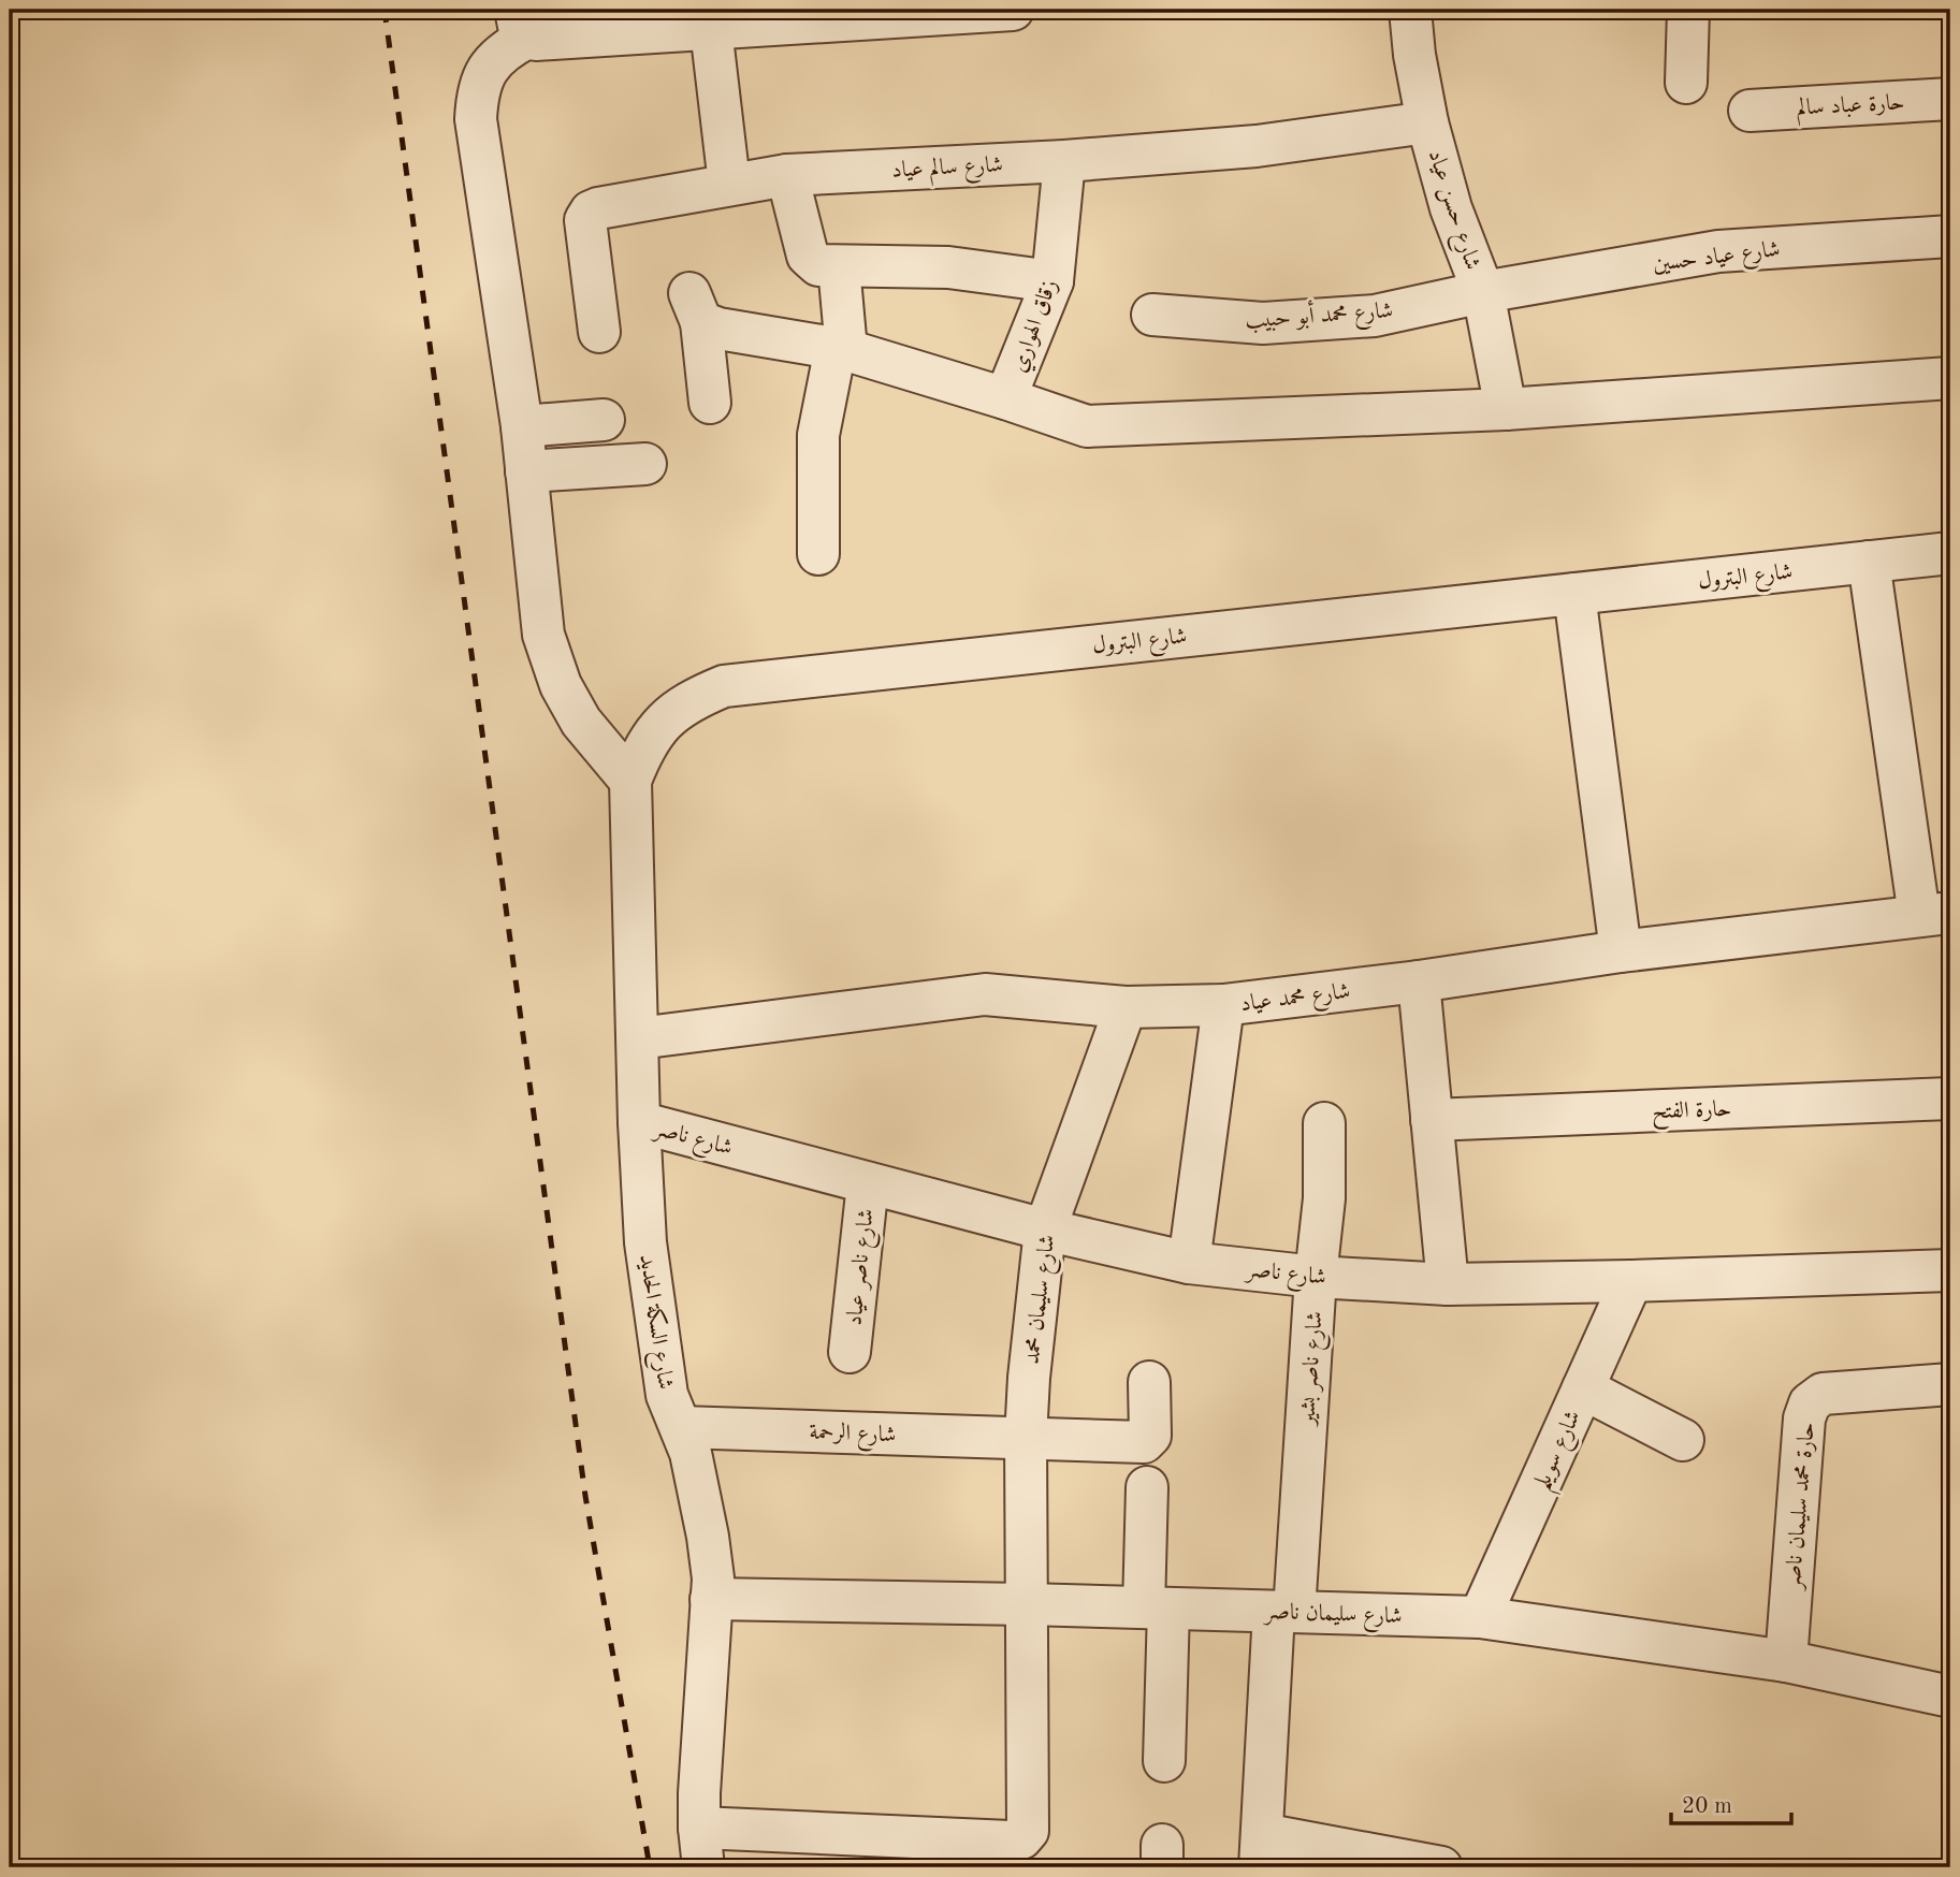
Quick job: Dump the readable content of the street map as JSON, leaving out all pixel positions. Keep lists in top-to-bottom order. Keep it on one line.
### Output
{"streets":{"street":["حارة عباد سالم","شارع سالم عياد","شارع حسن عياد","شارع عياد حسين","شارع محمد أبو حبيب","زقاق الهواري","شارع البترول","شارع محمد عياد","حارة الفتح","شارع ناصر","شارع ناصر عياد","شارع سليمان محمد","شارع السكة الحديد","شارع ناصر بشير","شارع الرحمة","شارع سويلم","حارة محمد سليمان ناصر","شارع سليمان ناصر"]},"crossings":[["شارع سالم عياد","شارع حسن عياد"],["شارع سالم عياد","زقاق الهواري"],["شارع حسن عياد","شارع عياد حسين"],["شارع حسن عياد","شارع محمد أبو حبيب"],["شارع عياد حسين","شارع محمد أبو حبيب"],["شارع البترول","شارع محمد عياد"],["شارع البترول","شارع السكة الحديد"],["شارع محمد عياد","شارع سليمان محمد"],["شارع محمد عياد","شارع السكة الحديد"],["شارع ناصر","شارع ناصر عياد"],["شارع ناصر","شارع سليمان محمد"],["شارع ناصر","شارع السكة الحديد"],["شارع ناصر","شارع ناصر بشير"],["شارع ناصر","شارع سويلم"],["شارع سليمان محمد","شارع السكة الحديد"],["شارع سليمان محمد","شارع الرحمة"],["شارع سليمان محمد","شارع سليمان ناصر"],["شارع السكة الحديد","شارع الرحمة"],["شارع السكة الحديد","شارع سليمان ناصر"],["شارع ناصر بشير","شارع سليمان ناصر"],["شارع سويلم","شارع سليمان ناصر"],["حارة محمد سليمان ناصر","شارع سليمان ناصر"]],"scale_bar":"20 m"}
